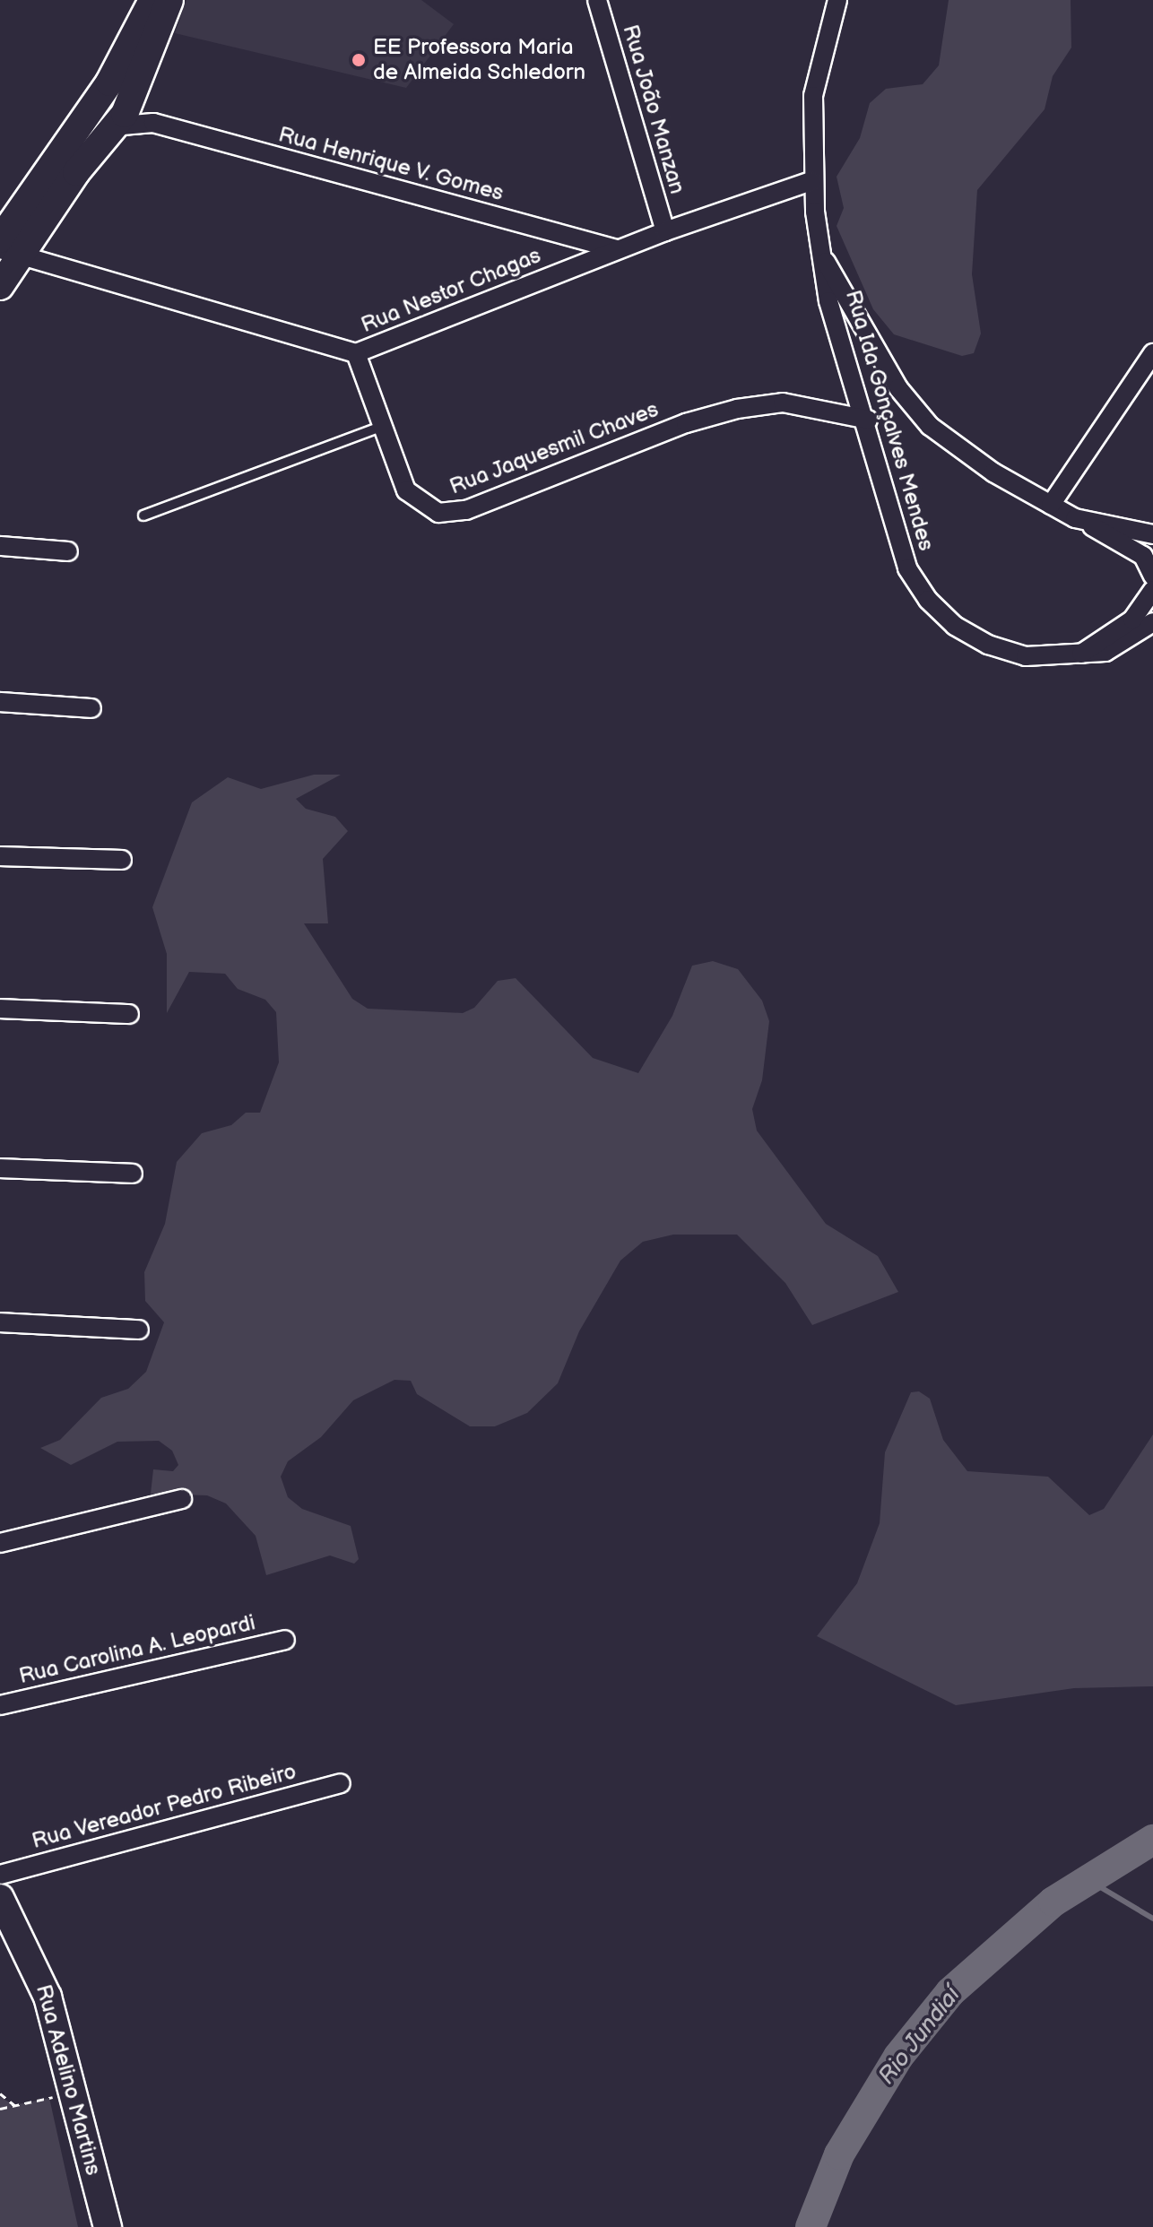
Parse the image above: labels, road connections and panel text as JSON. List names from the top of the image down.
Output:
{
  "streets": {
    "street": [
      "Rua João Manzan",
      "Rua Henrique V. Gomes",
      "Rua Nestor Chagas",
      "Rua Ida Gonçalves Mendes",
      "Rua Jaquesmil Chaves",
      "Rua Carolina A. Leopardi",
      "Rua Vereador Pedro Ribeiro",
      "Rua Adelino Martins"
    ]
  },
  "crossings": [
    ["Rua João Manzan", "Rua Nestor Chagas"],
    ["Rua Henrique V. Gomes", "Rua Nestor Chagas"],
    ["Rua Nestor Chagas", "Rua Ida Gonçalves Mendes"],
    ["Rua Nestor Chagas", "Rua Jaquesmil Chaves"],
    ["Rua Ida Gonçalves Mendes", "Rua Jaquesmil Chaves"]
  ],
  "water": ["Rio Jundiaí"],
  "places": ["EE Professora Maria de Almeida Schledorn"]
}
